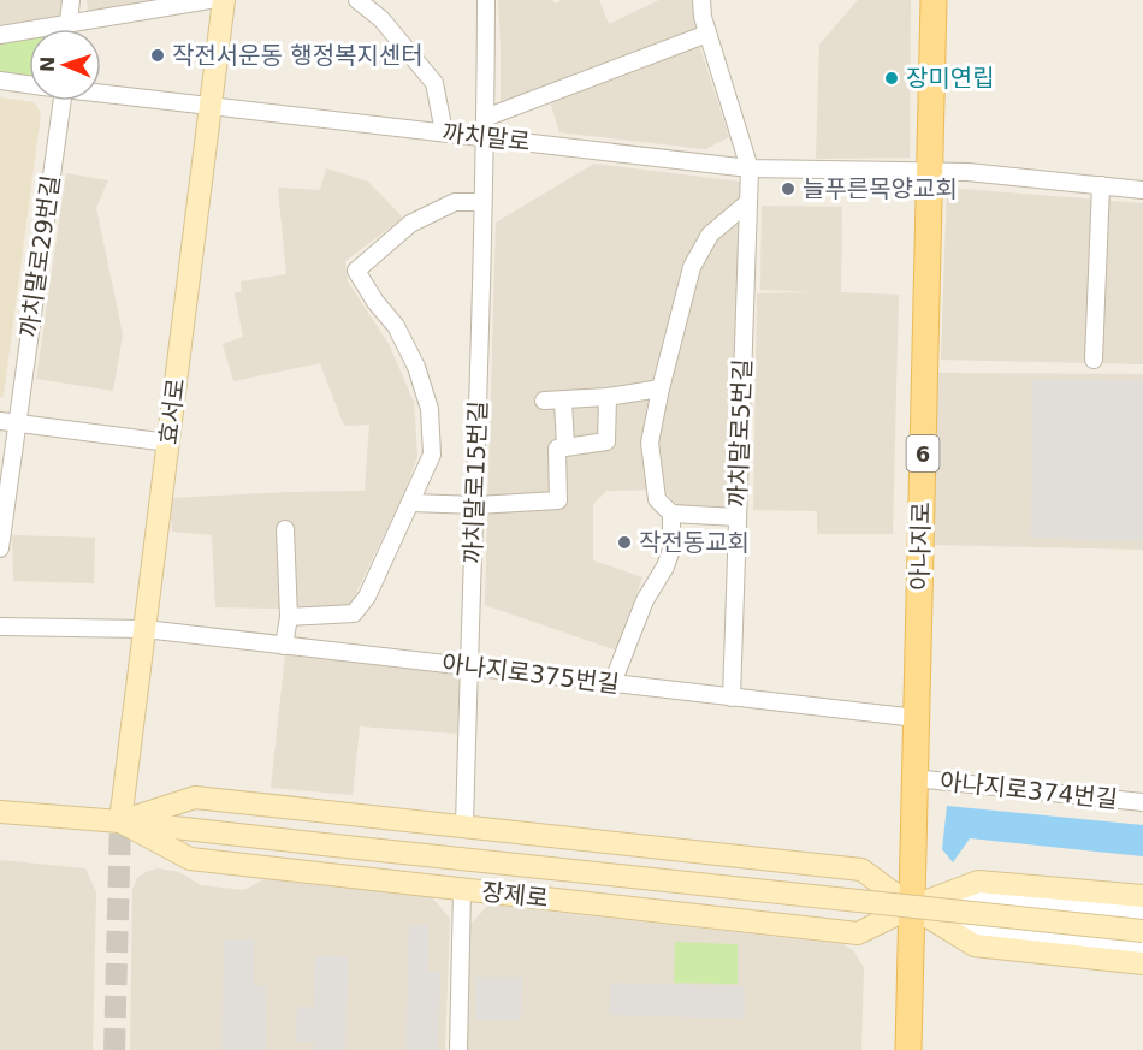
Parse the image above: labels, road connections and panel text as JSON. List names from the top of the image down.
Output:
{
  "streets": {
    "main road": [
      "효서로",
      "6",
      "아나지로",
      "장제로"
    ],
    "street": [
      "까치말로",
      "까치말로29번길",
      "까치말로5번길",
      "까치말로15번길",
      "아나지로375번길",
      "아나지로374번길"
    ]
  },
  "crossings": [
    ["까치말로", "효서로"],
    ["까치말로", "까치말로5번길"],
    ["까치말로", "까치말로15번길"],
    ["까치말로", "아나지로"],
    ["효서로", "아나지로375번길"],
    ["효서로", "장제로"],
    ["까치말로5번길", "아나지로375번길"],
    ["까치말로15번길", "아나지로375번길"],
    ["까치말로15번길", "장제로"],
    ["아나지로", "아나지로375번길"],
    ["아나지로", "아나지로374번길"],
    ["아나지로", "장제로"]
  ],
  "places": [
    "작전서운동 행정복지센터",
    "장미연립",
    "늘푸른목양교회",
    "작전동교회"
  ],
  "north": "left"
}
